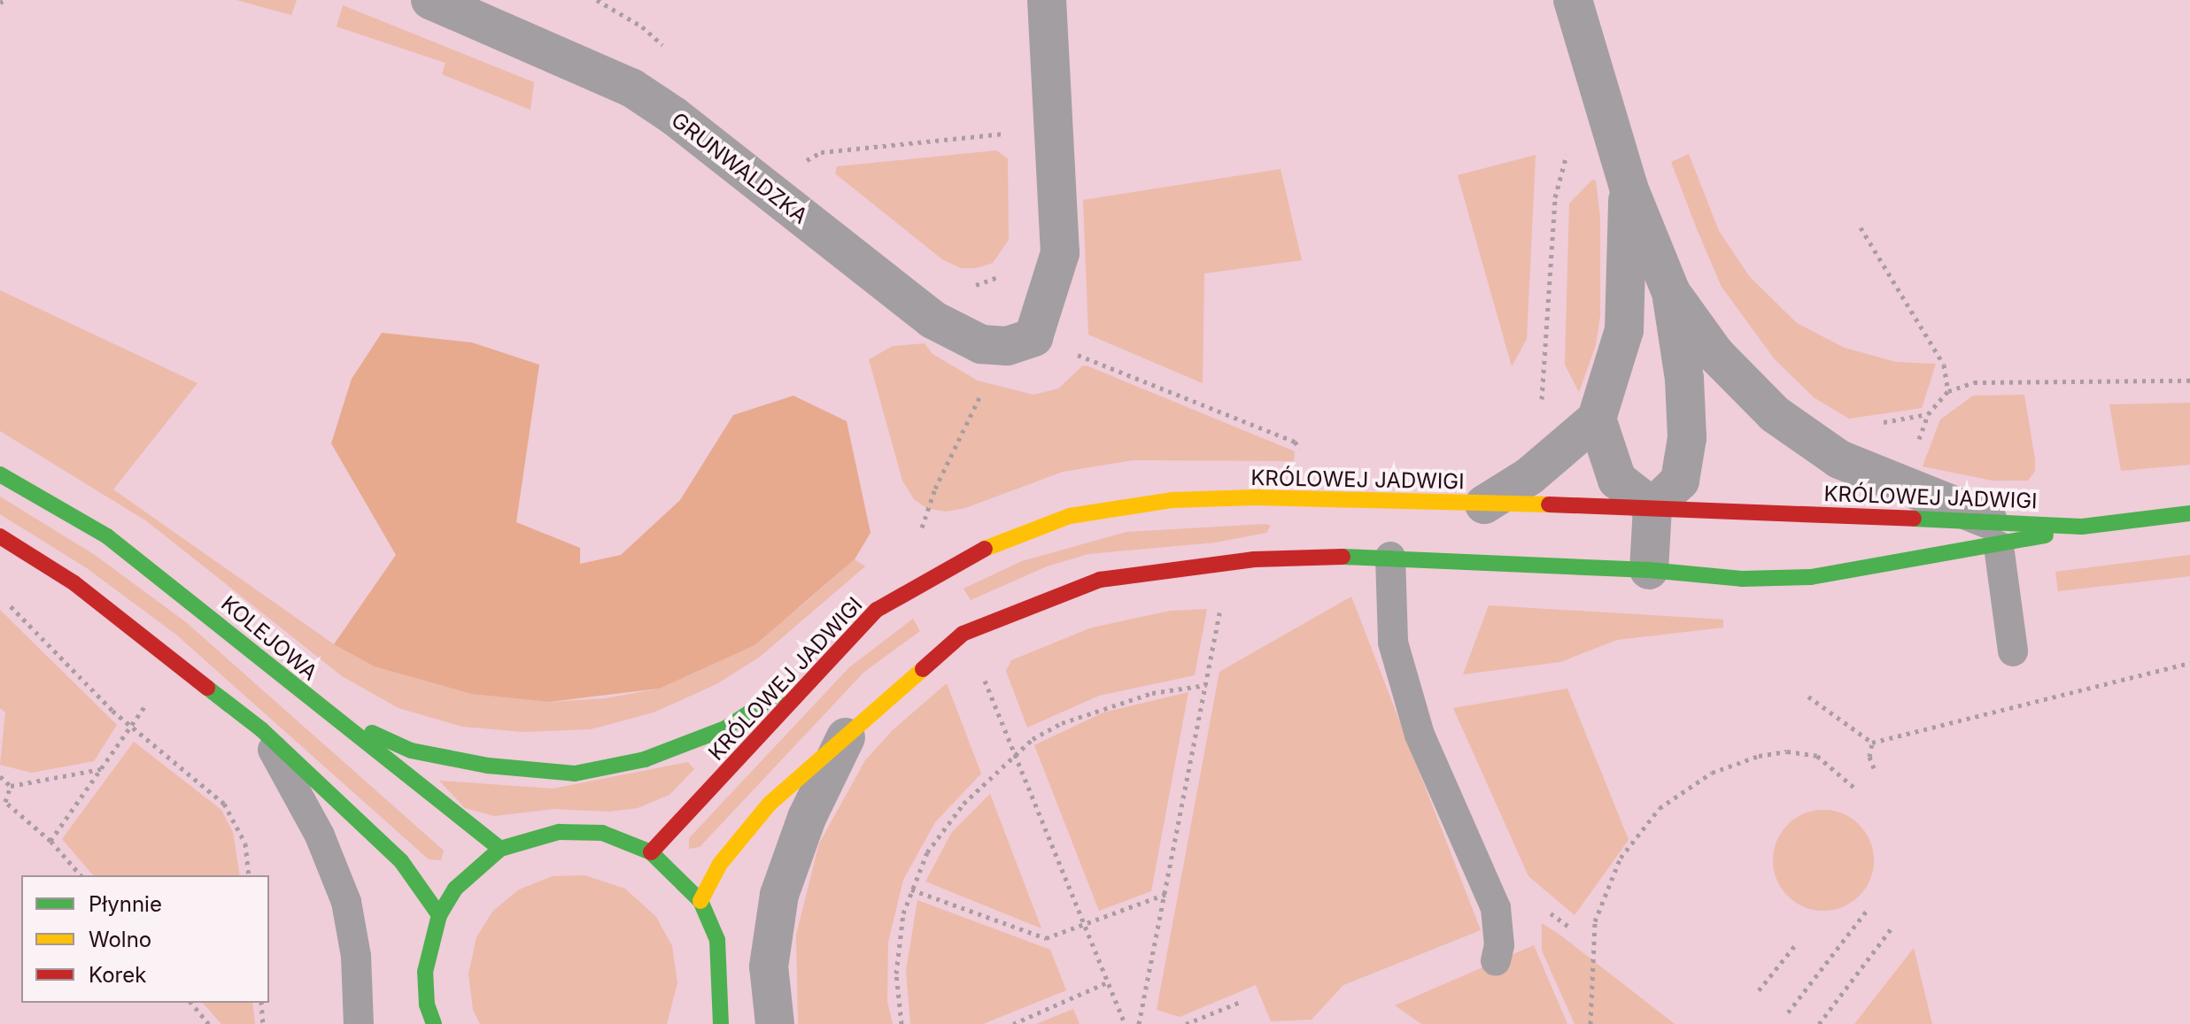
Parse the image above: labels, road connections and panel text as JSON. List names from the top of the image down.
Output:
{
  "streets": {
    "street": ["GRUNWALDZKA", "KRÓLOWEJ JADWIGI", "KOLEJOWA"]
  },
  "legend": ["Płynnie", "Wolno", "Korek"]
}
